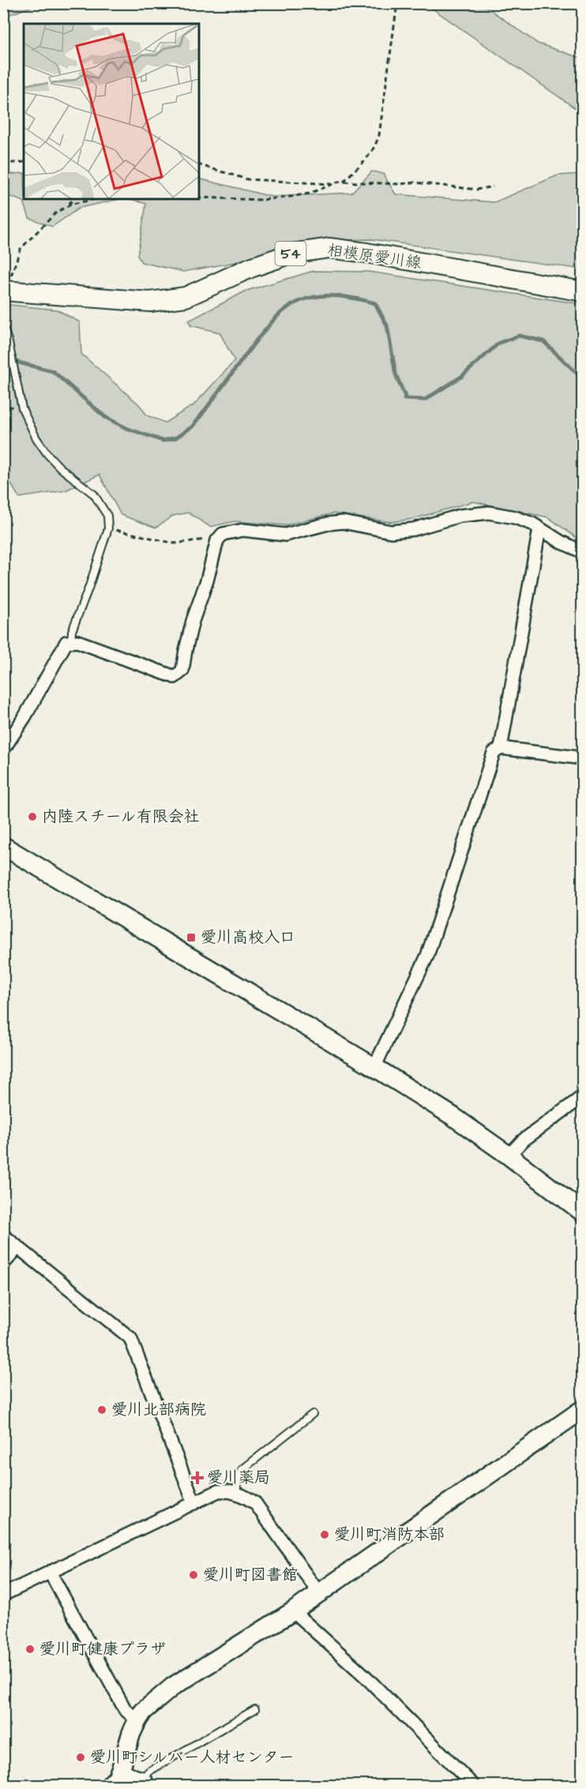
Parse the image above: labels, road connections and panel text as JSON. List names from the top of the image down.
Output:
{
  "streets": {
    "main road": ["54", "相模原愛川線"]
  },
  "places": {
    "other": [
      "内陸スチール有限会社",
      "愛川北部病院",
      "愛川町消防本部",
      "愛川町図書館",
      "愛川町健康プラザ",
      "愛川町シルバー人材センター"
    ],
    "transit": ["愛川高校入口"],
    "health": ["愛川薬局"]
  }
}
